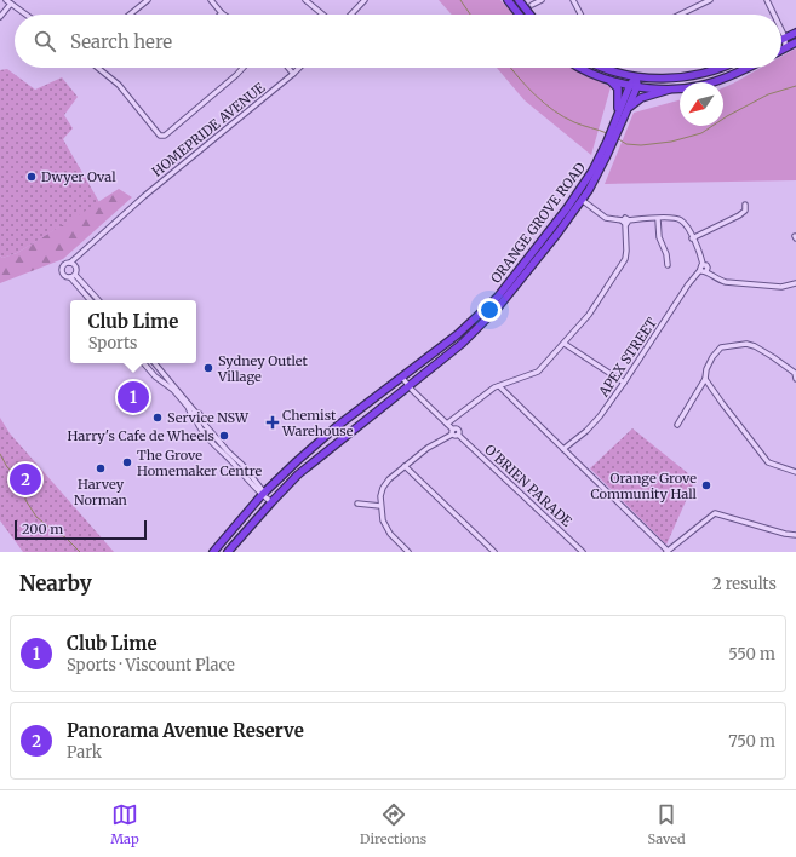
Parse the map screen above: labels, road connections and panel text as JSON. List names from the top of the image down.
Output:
{
  "streets": {
    "highway": ["ORANGE GROVE ROAD"],
    "street": ["HOMEPRIDE AVENUE", "APEX STREET", "O'BRIEN PARADE"]
  },
  "places": {
    "other": [
      "Dwyer Oval",
      "Sydney Outlet Village",
      "Service NSW",
      "Harry's Cafe de Wheels",
      "The Grove Homemaker Centre",
      "Harvey Norman",
      "Orange Grove Community Hall"
    ],
    "health": ["Chemist Warehouse"]
  },
  "scale_bar": "200 m",
  "north": "bottom left",
  "page": {
    "search": "Search here",
    "popup": ["Club Lime", "Sports"],
    "pins": ["1", "2"],
    "scale": "200 m",
    "heading": ["Nearby", "2 results"],
    "list": [
      {
        "mark": "1",
        "name": "Club Lime",
        "note": "Sports · Viscount Place",
        "value": "550 m"
      },
      {
        "mark": "2",
        "name": "Panorama Avenue Reserve",
        "note": "Park",
        "value": "750 m"
      }
    ],
    "nav": ["Map", "Directions", "Saved"]
  }
}
